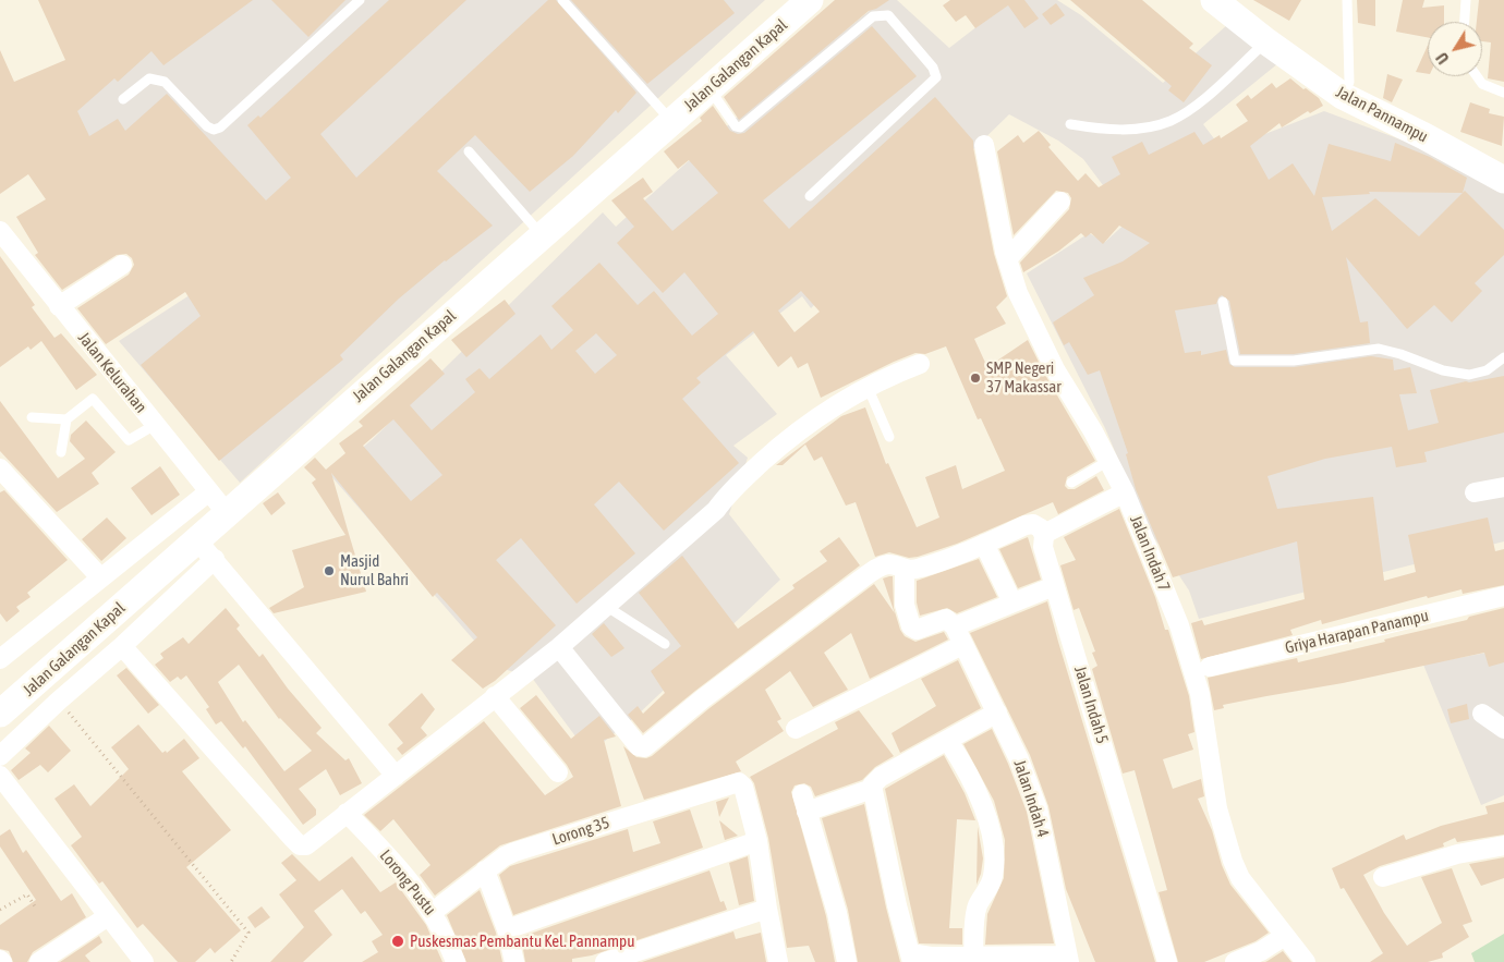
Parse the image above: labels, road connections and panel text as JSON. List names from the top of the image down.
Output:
{
  "streets": {
    "main road": ["Jalan Galangan Kapal", "Jalan Pannampu"],
    "street": [
      "Jalan Kelurahan",
      "Jalan Indah 7",
      "Griya Harapan Panampu",
      "Jalan Indah 5",
      "Jalan Indah 4",
      "Lorong 35",
      "Lorong Pustu"
    ]
  },
  "crossings": [
    ["Jalan Galangan Kapal", "Jalan Kelurahan"],
    ["Lorong 35", "Lorong Pustu"]
  ],
  "places": ["SMP Negeri 37 Makassar", "Masjid Nurul Bahri", "Puskesmas Pembantu Kel. Pannampu"],
  "north": "bottom left"
}
